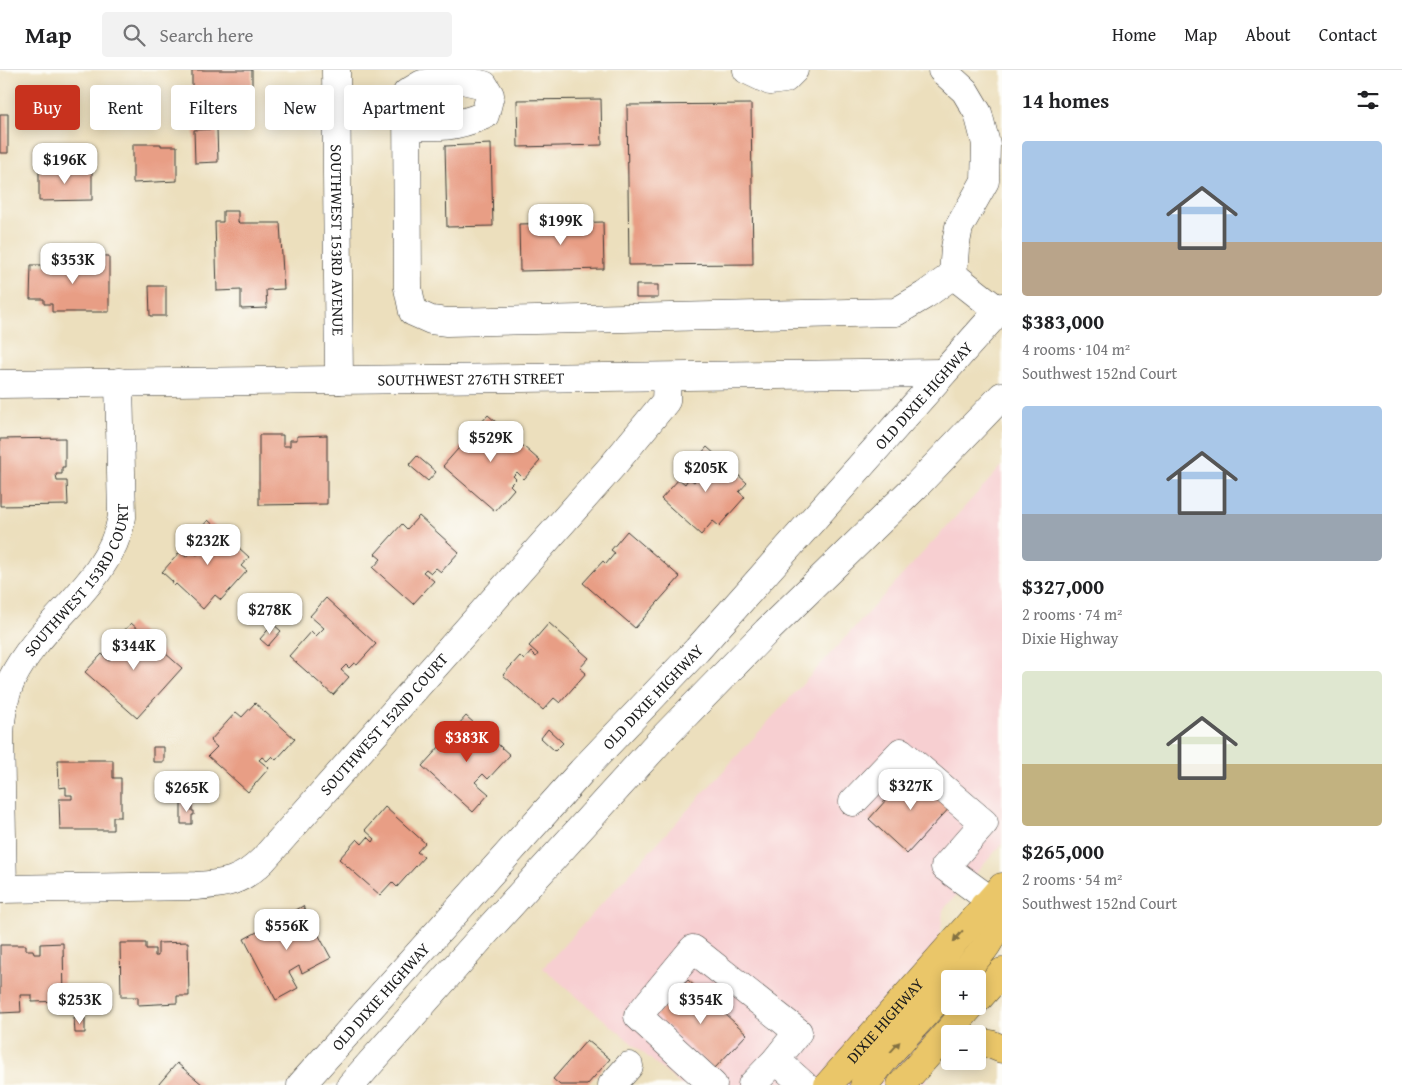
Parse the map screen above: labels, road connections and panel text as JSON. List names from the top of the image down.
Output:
{
  "streets": {
    "highway": ["DIXIE HIGHWAY"],
    "street": [
      "SOUTHWEST 153RD AVENUE",
      "SOUTHWEST 276TH STREET",
      "OLD DIXIE HIGHWAY",
      "SOUTHWEST 153RD COURT",
      "SOUTHWEST 152ND COURT"
    ]
  },
  "crossings": [
    ["SOUTHWEST 153RD AVENUE", "SOUTHWEST 276TH STREET"],
    ["SOUTHWEST 276TH STREET", "OLD DIXIE HIGHWAY"],
    ["SOUTHWEST 276TH STREET", "SOUTHWEST 153RD COURT"],
    ["SOUTHWEST 276TH STREET", "SOUTHWEST 152ND COURT"],
    ["SOUTHWEST 153RD COURT", "SOUTHWEST 152ND COURT"]
  ],
  "page": {
    "header": "Map",
    "search": "Search here",
    "nav": [
      "Home",
      "Map",
      "About",
      "Contact"
    ],
    "heading": "14 homes",
    "chip": [
      "Buy",
      "Rent",
      "Filters",
      "New",
      "Apartment"
    ],
    "list": [
      {
        "name": "$383,000",
        "note": "4 rooms · 104 m² · Southwest 152nd Court"
      },
      {
        "name": "$327,000",
        "note": "2 rooms · 74 m² · Dixie Highway"
      },
      {
        "name": "$265,000",
        "note": "2 rooms · 54 m² · Southwest 152nd Court"
      }
    ],
    "price": [
      "$196K",
      "$199K",
      "$353K",
      "$529K",
      "$205K",
      "$232K",
      "$278K",
      "$344K",
      "$383K",
      "$327K",
      "$265K",
      "$556K",
      "$253K",
      "$354K"
    ],
    "map_buttons": ["+", "−"]
  }
}
